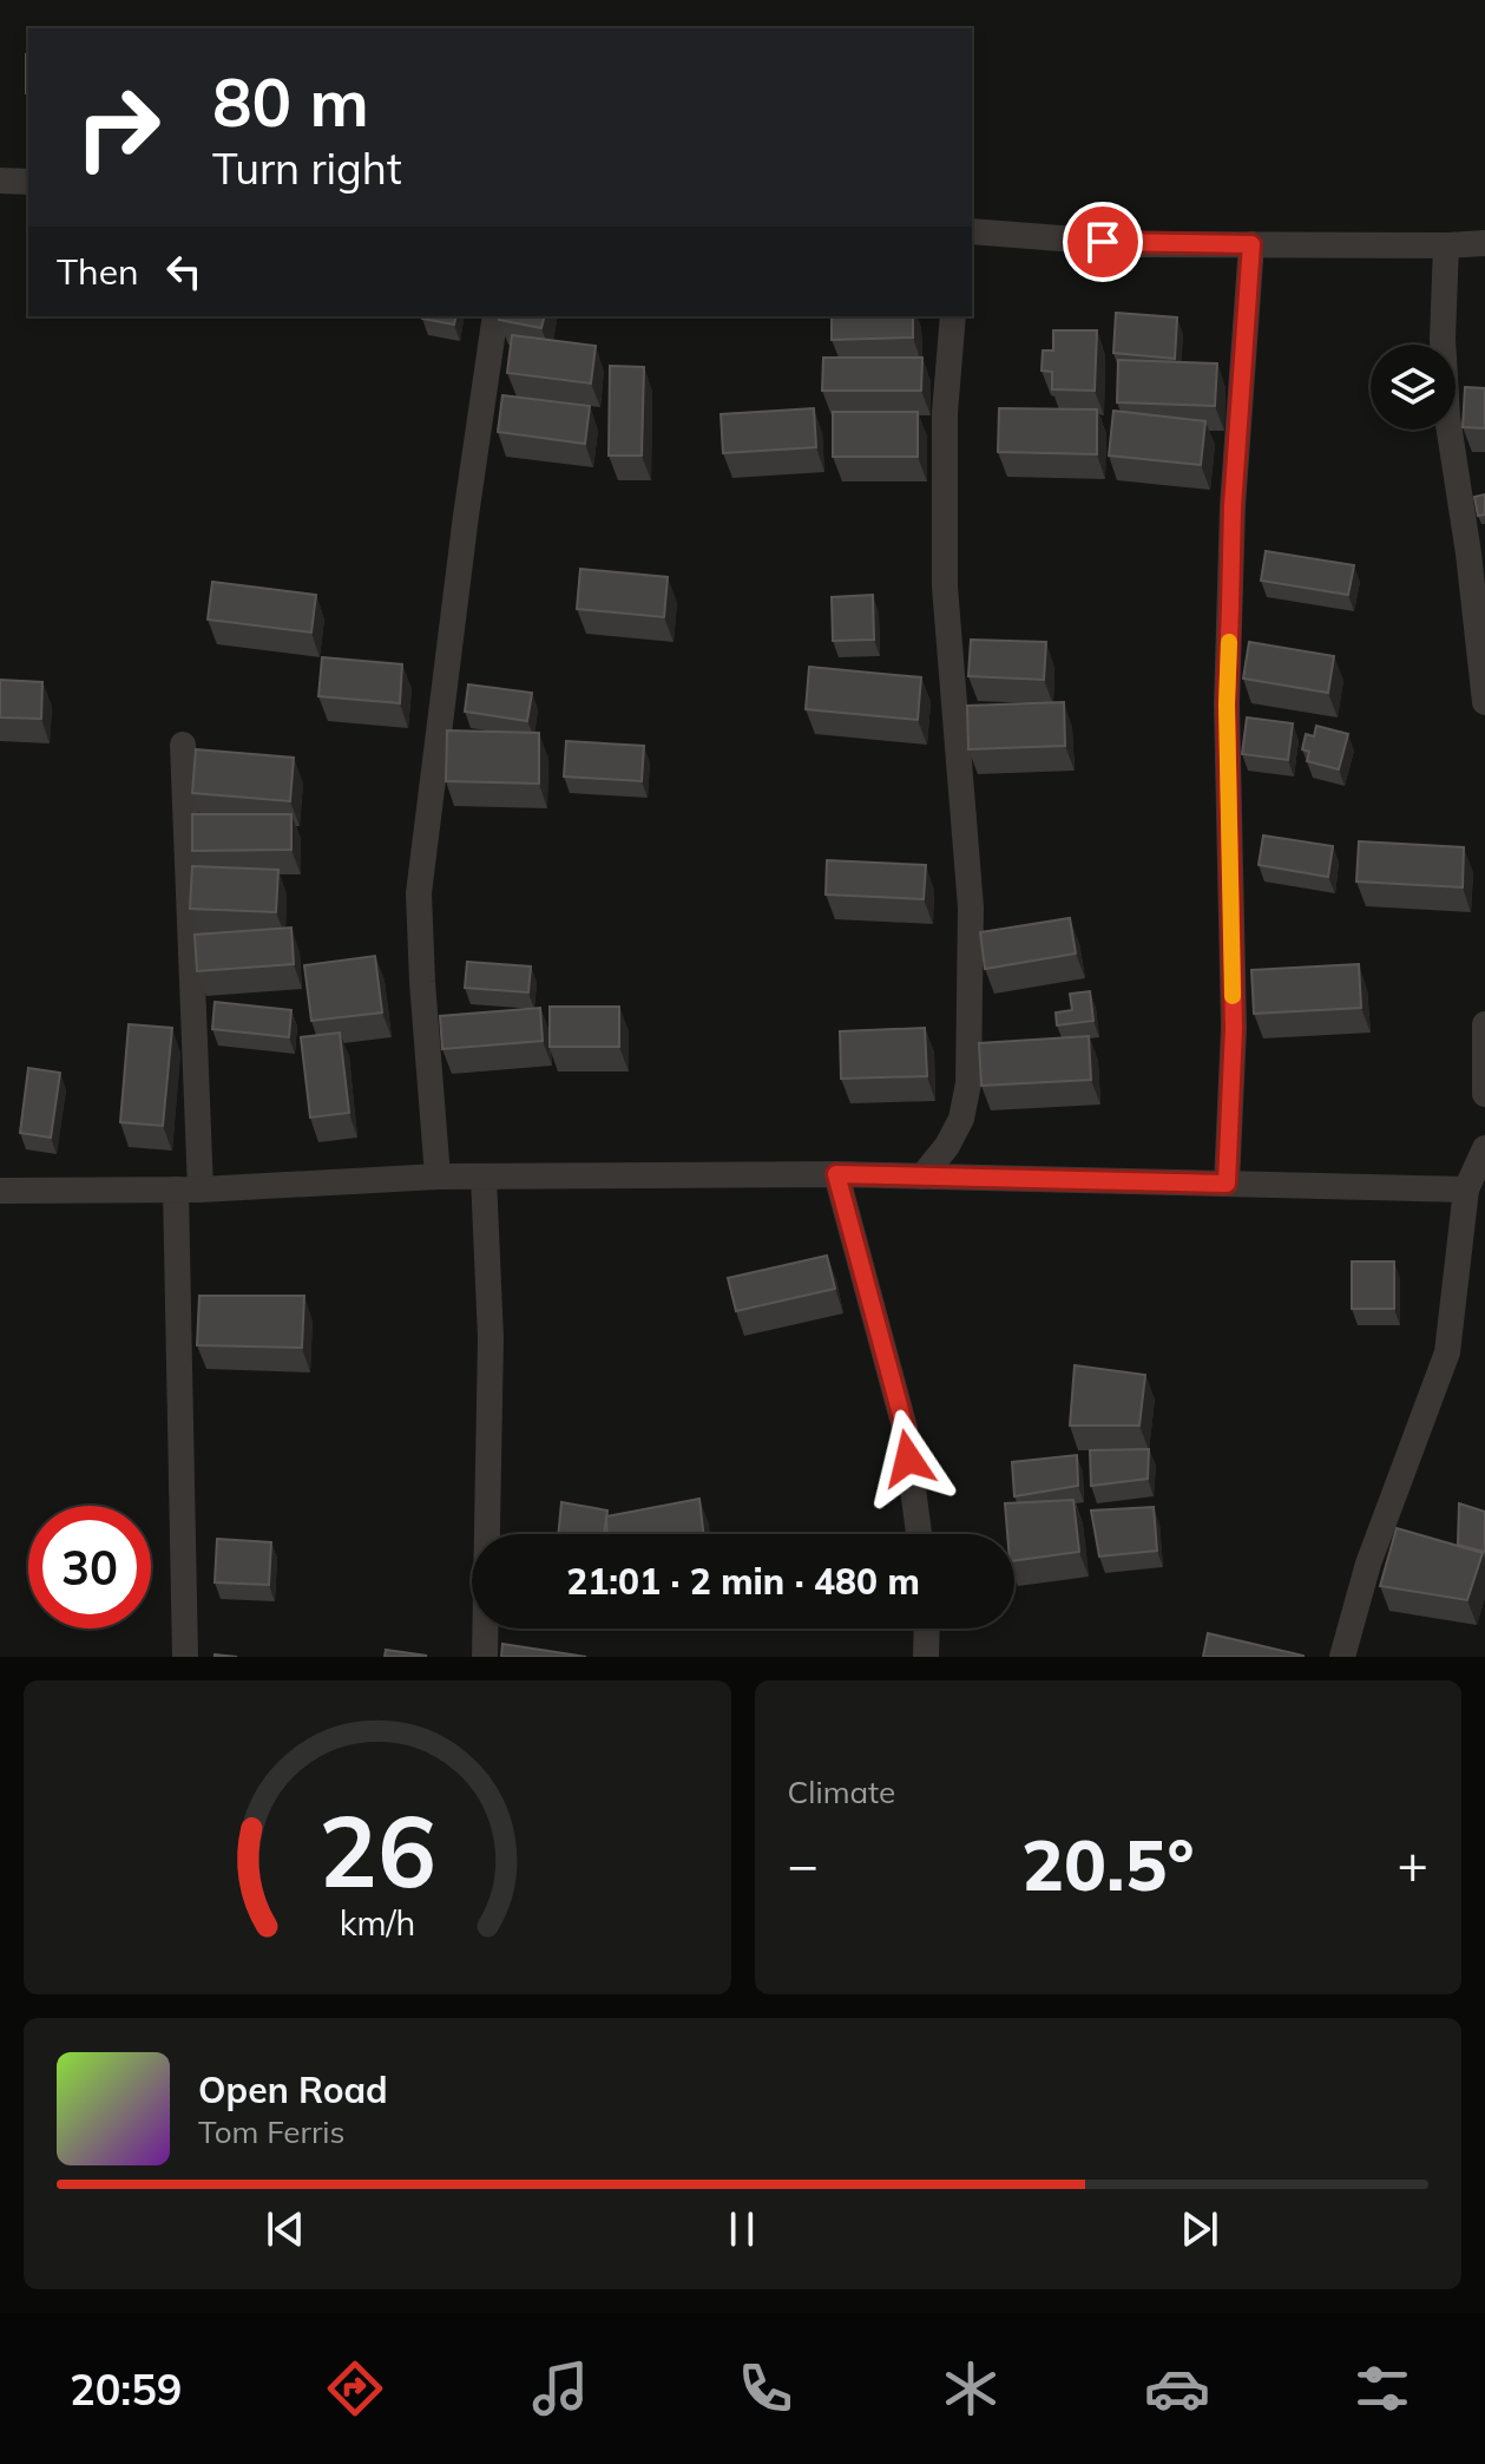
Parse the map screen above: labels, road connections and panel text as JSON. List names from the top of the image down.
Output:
{
  "page": {
    "turn": ["80 m", "Turn right"],
    "then": "Then",
    "limit": "30",
    "trip": "21:01 · 2 min · 480 m",
    "tile": "Climate",
    "heat": ["−", "20.5°", "+"],
    "song": ["Open Road", "Tom Ferris"],
    "tabs": "20:59",
    "gauge": ["26", "km/h"]
  }
}
